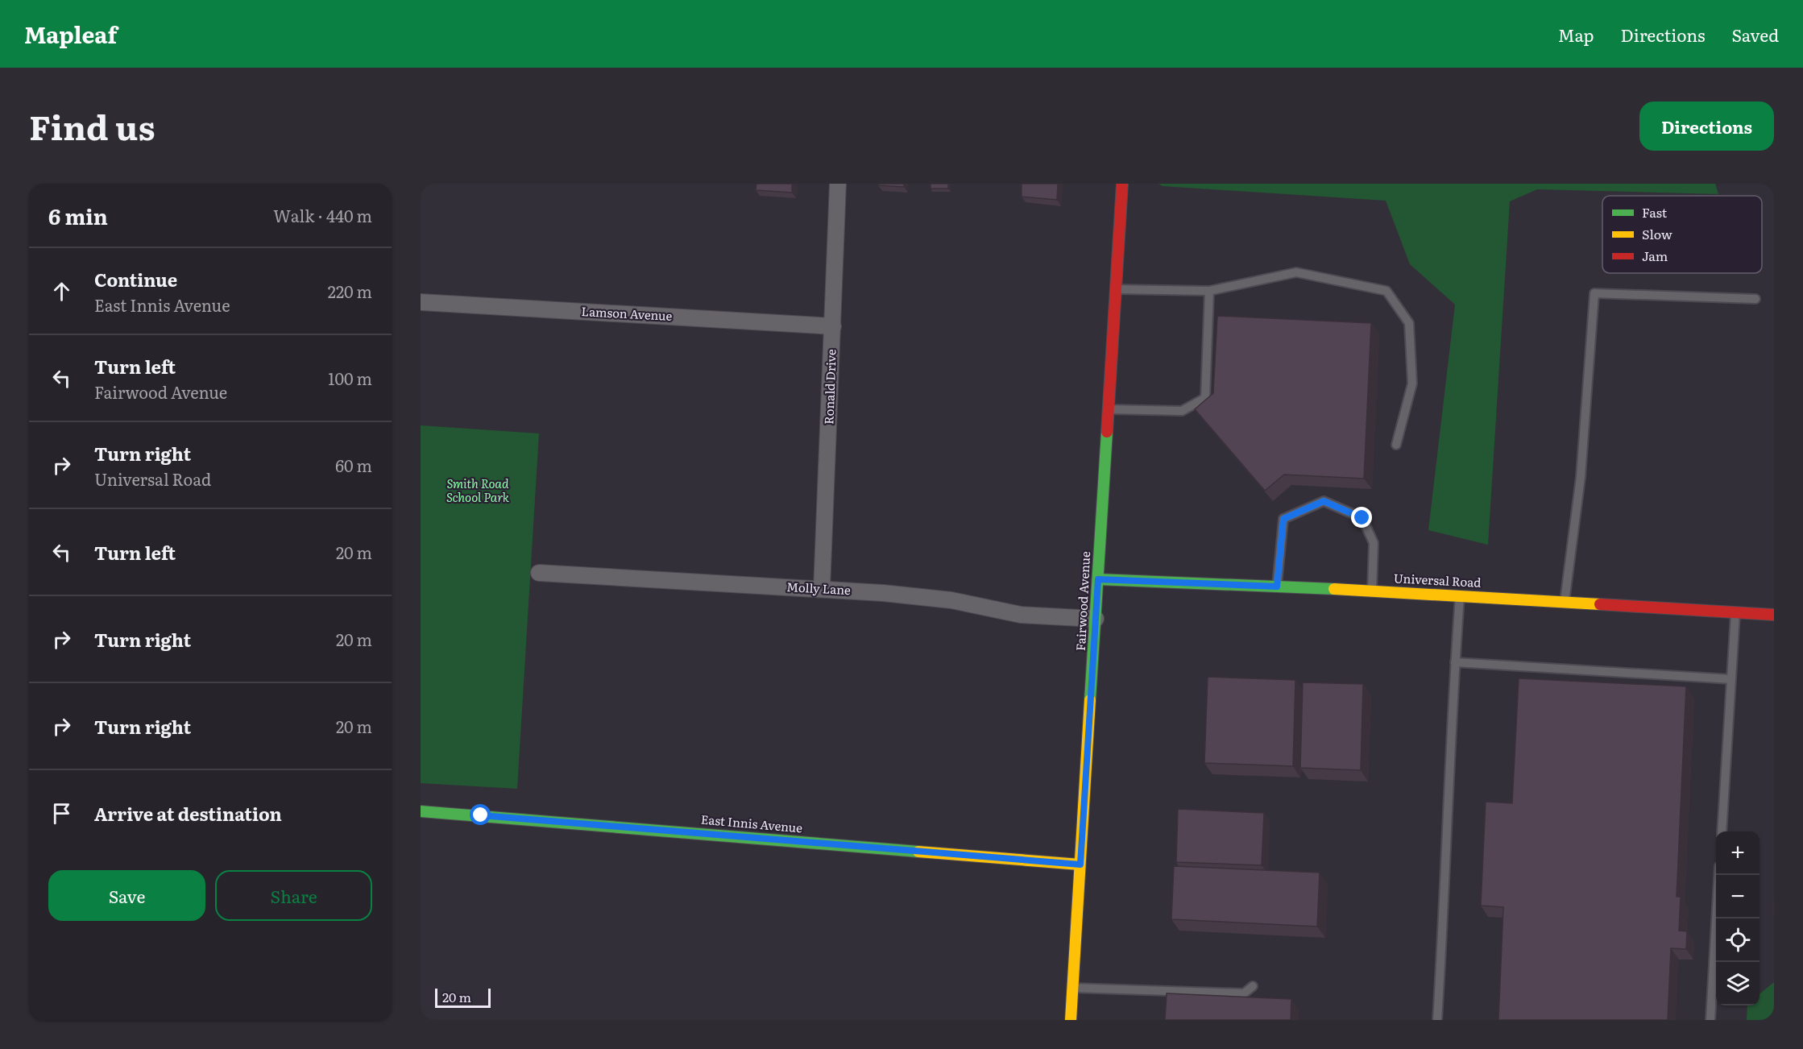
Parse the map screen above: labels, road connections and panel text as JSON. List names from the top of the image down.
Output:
{
  "streets": {
    "street": [
      "Lamson Avenue",
      "Ronald Drive",
      "Universal Road",
      "Molly Lane",
      "Fairwood Avenue",
      "East Innis Avenue"
    ]
  },
  "crossings": [
    ["Lamson Avenue", "Ronald Drive"],
    ["Ronald Drive", "Molly Lane"],
    ["Universal Road", "Fairwood Avenue"],
    ["Molly Lane", "Fairwood Avenue"],
    ["Fairwood Avenue", "East Innis Avenue"]
  ],
  "parks": ["Smith Road School Park"],
  "legend": ["Fast", "Slow", "Jam"],
  "scale_bar": "20 m",
  "page": {
    "header": "Mapleaf",
    "nav": ["Map", "Directions", "Saved"],
    "title": "Find us",
    "buttons": [
      "Directions",
      ["Save", "Share"]
    ],
    "heading": ["6 min", "Walk · 440 m"],
    "list": [
      ["Continue", "East Innis Avenue", "220 m"],
      ["Turn left", "Fairwood Avenue", "100 m"],
      ["Turn right", "Universal Road", "60 m"],
      ["Turn left", "20 m"],
      ["Turn right", "20 m"],
      ["Turn right", "20 m"],
      "Arrive at destination"
    ],
    "map_buttons": ["+", "−"],
    "scale": "20 m"
  }
}
